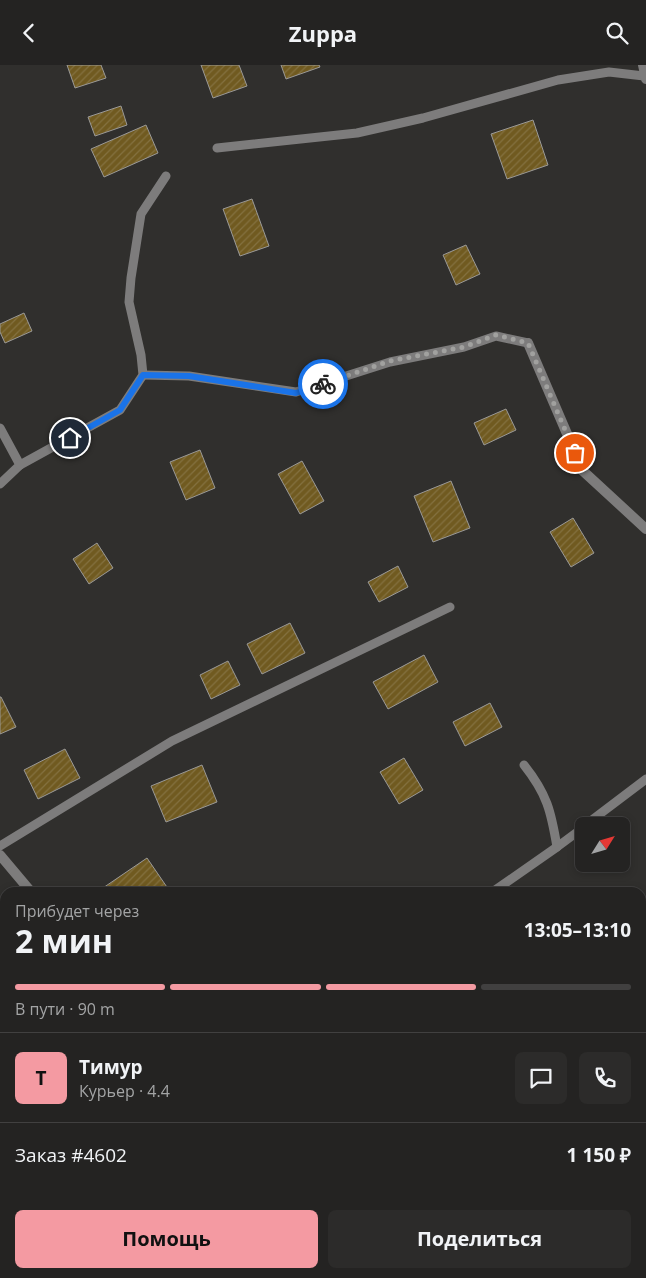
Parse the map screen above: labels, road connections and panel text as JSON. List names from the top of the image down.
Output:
{
  "north": "top right",
  "page": {
    "header": "Zuppa",
    "heading": ["2 мин", "Прибудет через", "13:05–13:10"],
    "panel": [
      "Тимур",
      "Курьер · 4.4",
      "Заказ #4602",
      "1 150 ₽"
    ],
    "bar": "В пути · 90 m",
    "round": "Т",
    "buttons": ["Помощь", "Поделиться"]
  }
}
